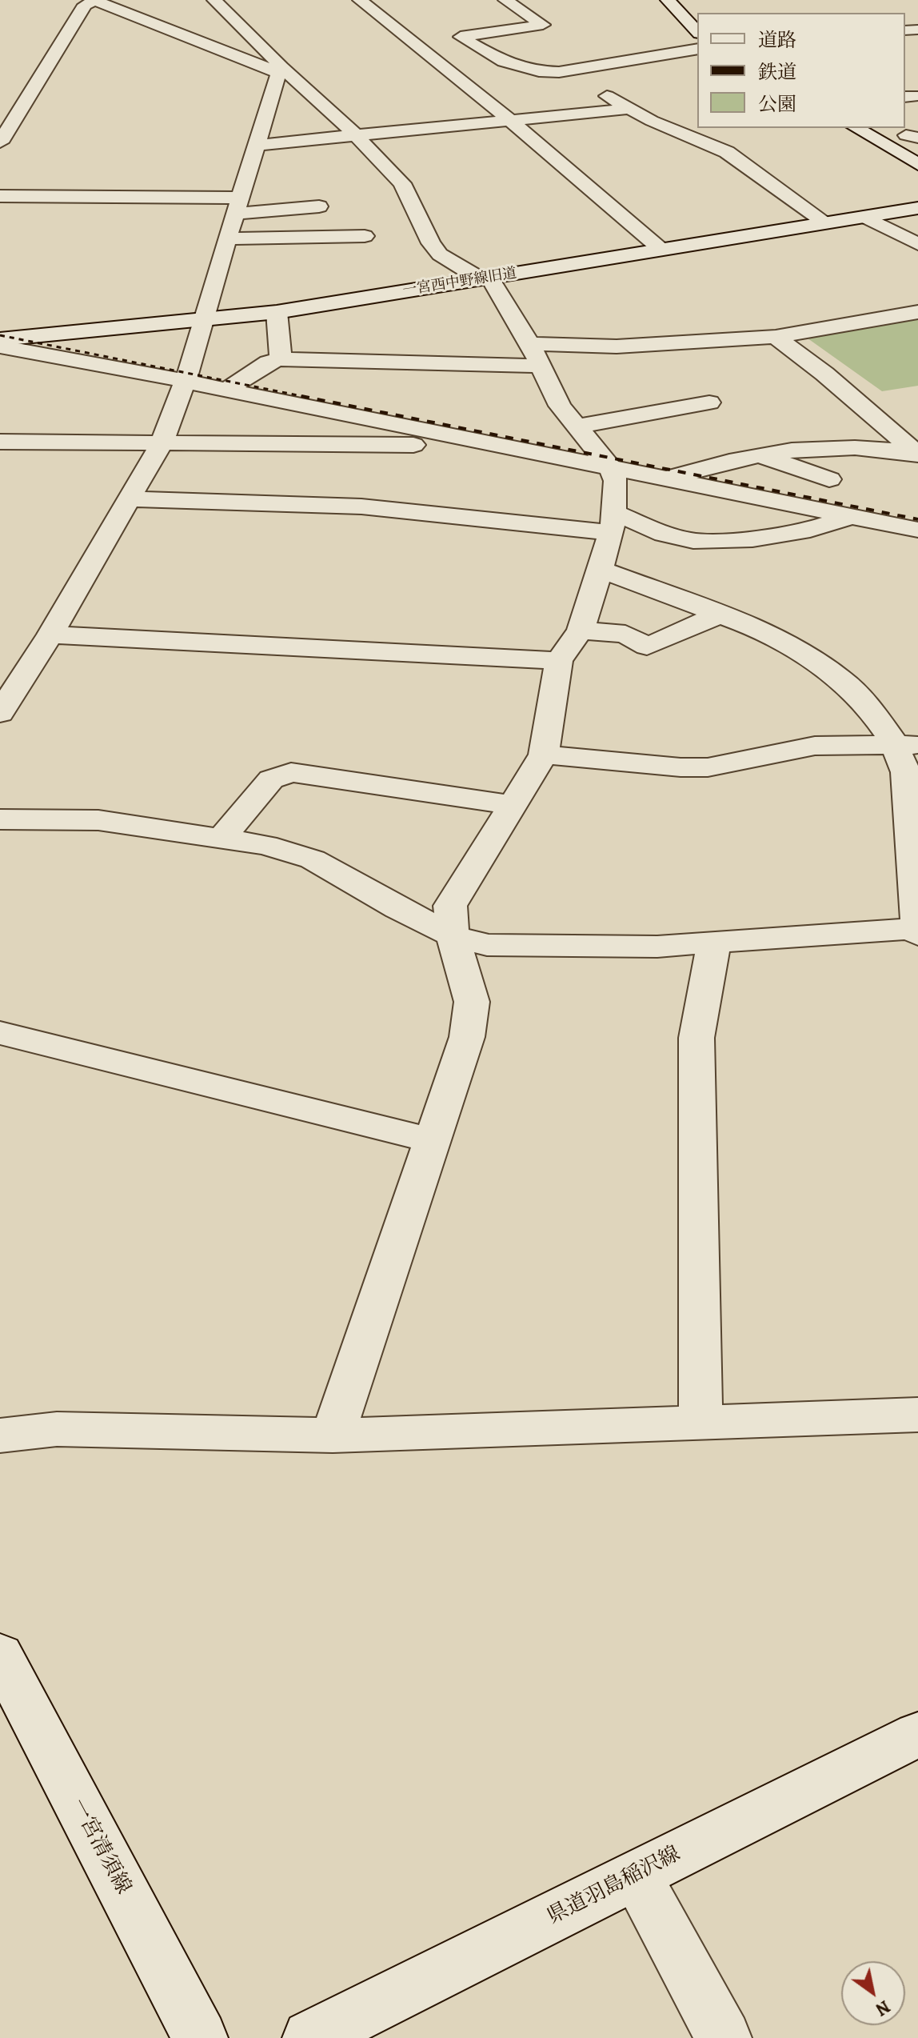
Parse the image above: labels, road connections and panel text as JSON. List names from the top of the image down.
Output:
{
  "streets": {
    "street": ["一宮西中野線旧道", "一宮清須線", "県道羽島稲沢線"]
  },
  "legend": ["道路", "鉄道", "公園"],
  "north": "bottom right"
}
